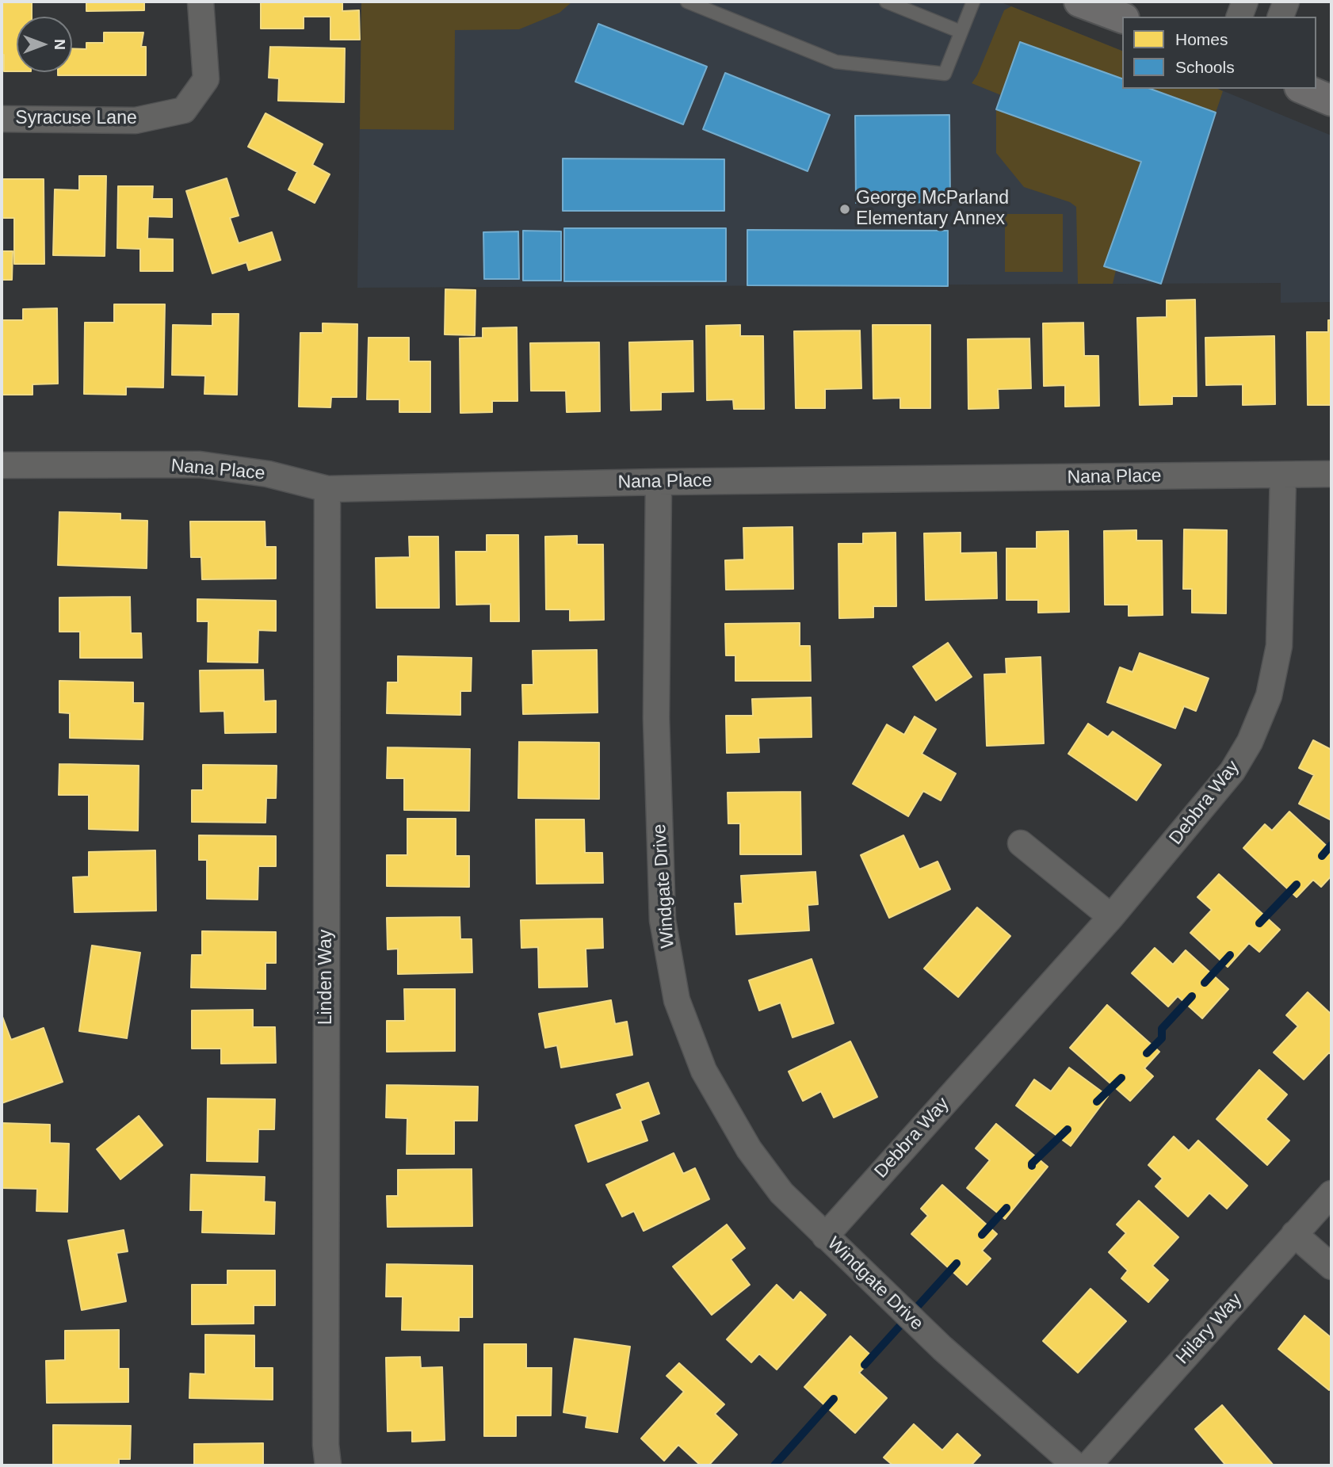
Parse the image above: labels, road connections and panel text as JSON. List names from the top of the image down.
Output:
{
  "streets": {
    "street": [
      "Syracuse Lane",
      "Nana Place",
      "Debbra Way",
      "Windgate Drive",
      "Linden Way",
      "Hilary Way"
    ]
  },
  "crossings": [
    ["Nana Place", "Debbra Way"],
    ["Nana Place", "Windgate Drive"],
    ["Nana Place", "Linden Way"],
    ["Debbra Way", "Windgate Drive"]
  ],
  "places": ["George McParland Elementary Annex"],
  "legend": ["Homes", "Schools"],
  "north": "right"
}
